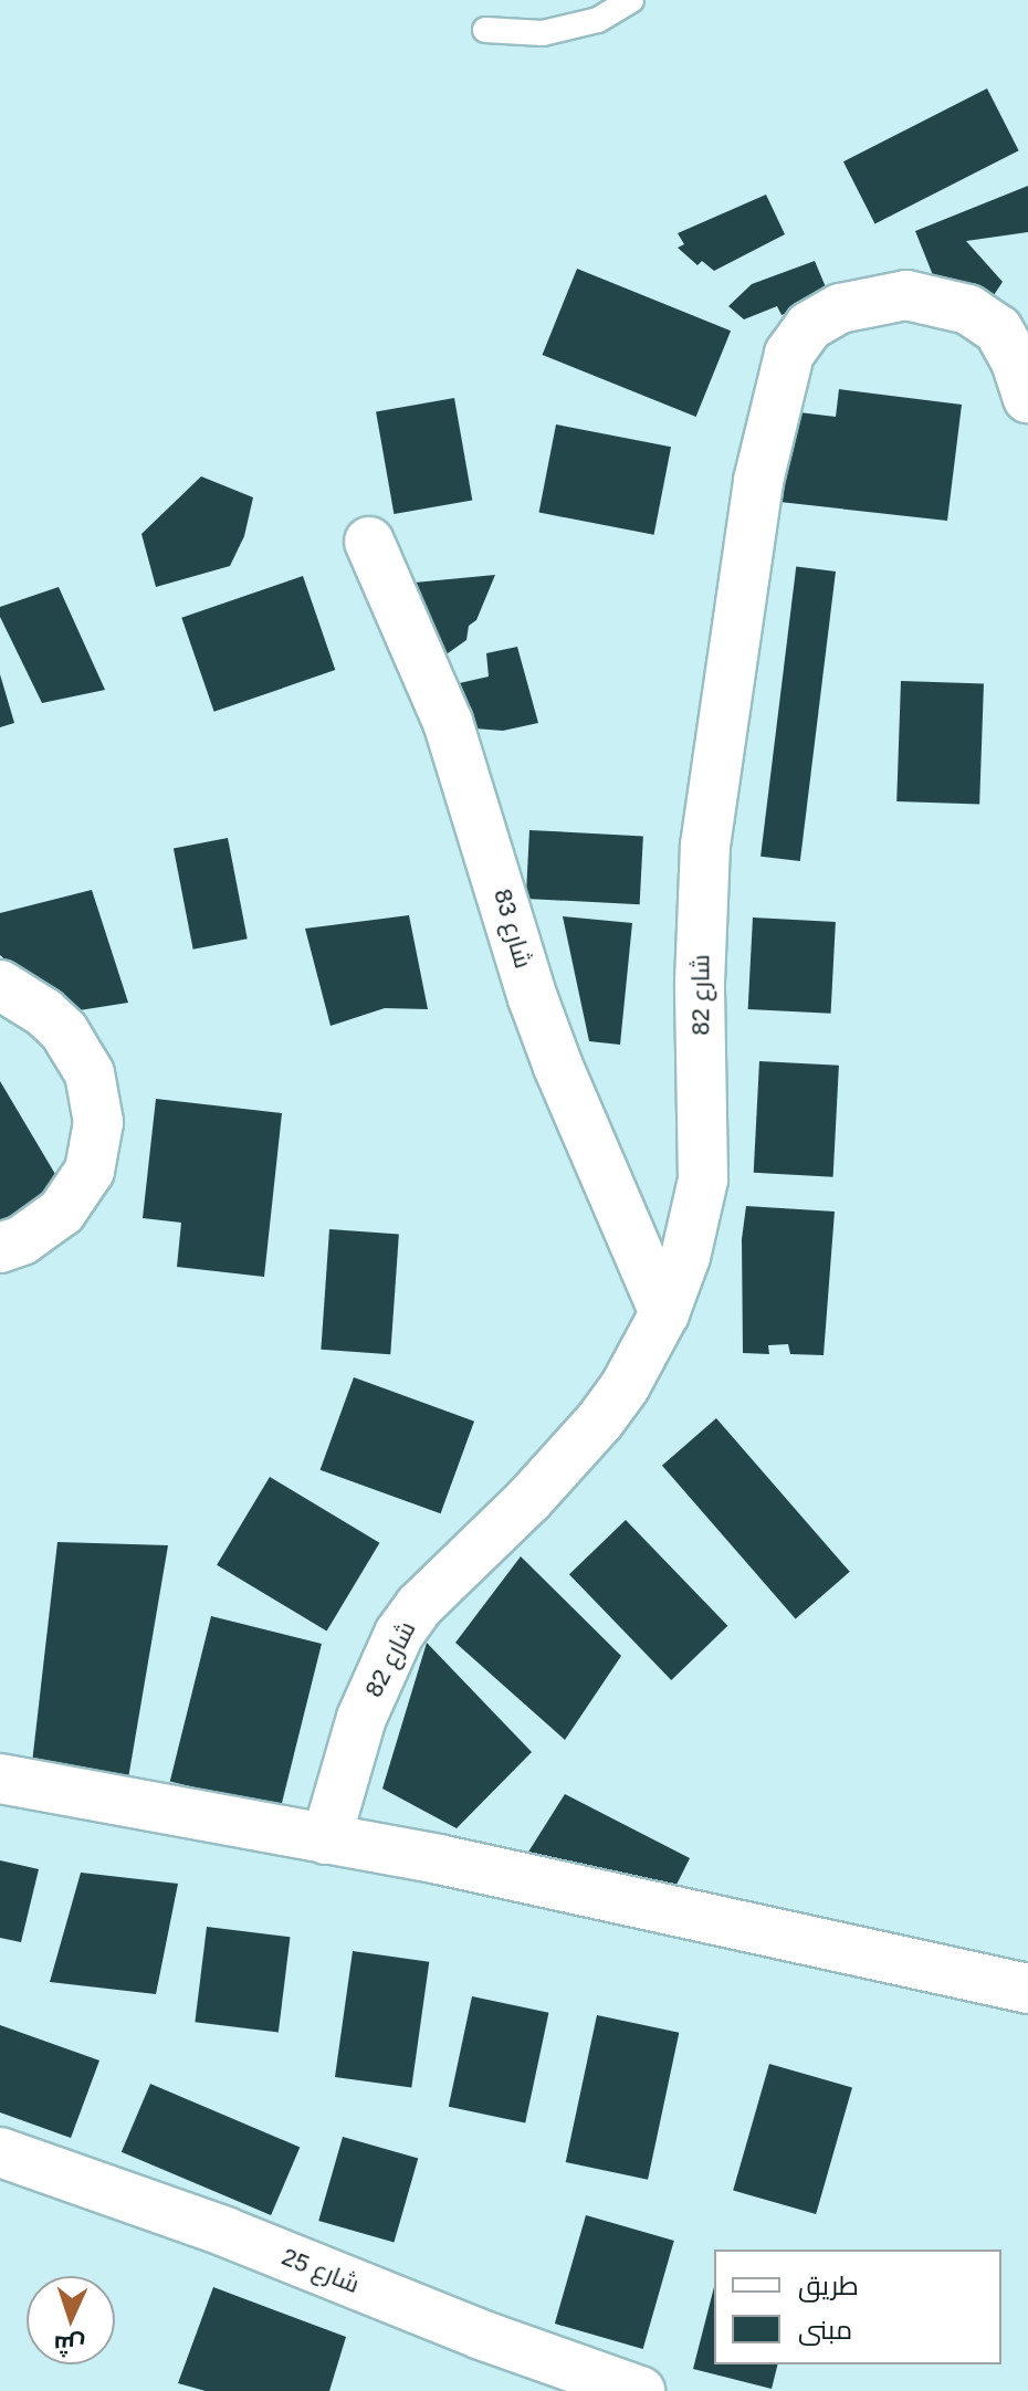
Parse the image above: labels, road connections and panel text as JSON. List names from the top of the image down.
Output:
{
  "streets": {
    "street": ["شارع 83", "شارع 82", "شارع 25"]
  },
  "crossings": [
    ["شارع 83", "شارع 82"]
  ],
  "legend": ["طريق", "مبنى"],
  "north": "bottom"
}
